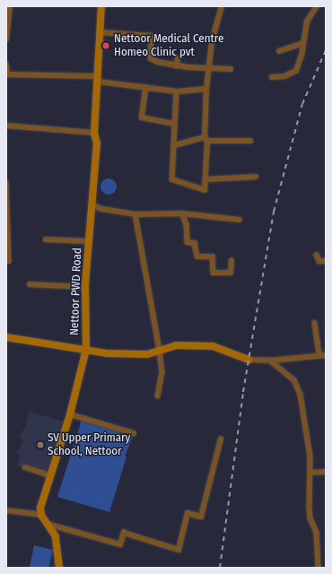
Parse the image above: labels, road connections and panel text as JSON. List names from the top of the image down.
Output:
{
  "streets": {
    "street": ["Nettoor PWD Road"]
  },
  "places": ["Nettoor Medical Centre Homeo Clinic pvt", "SV Upper Primary School, Nettoor"]
}
